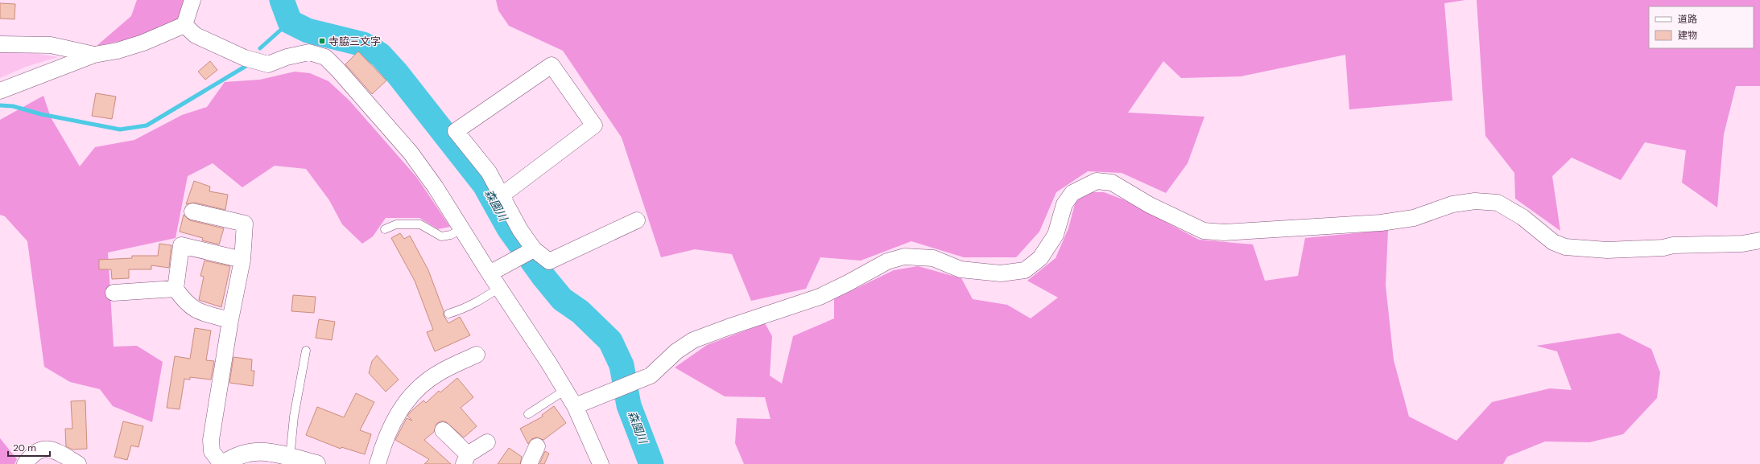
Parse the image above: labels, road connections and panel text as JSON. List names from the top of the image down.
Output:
{
  "water": ["森園川"],
  "places": {
    "transit": ["寺脇三文字"]
  },
  "legend": ["道路", "建物"],
  "scale_bar": "20 m"
}
